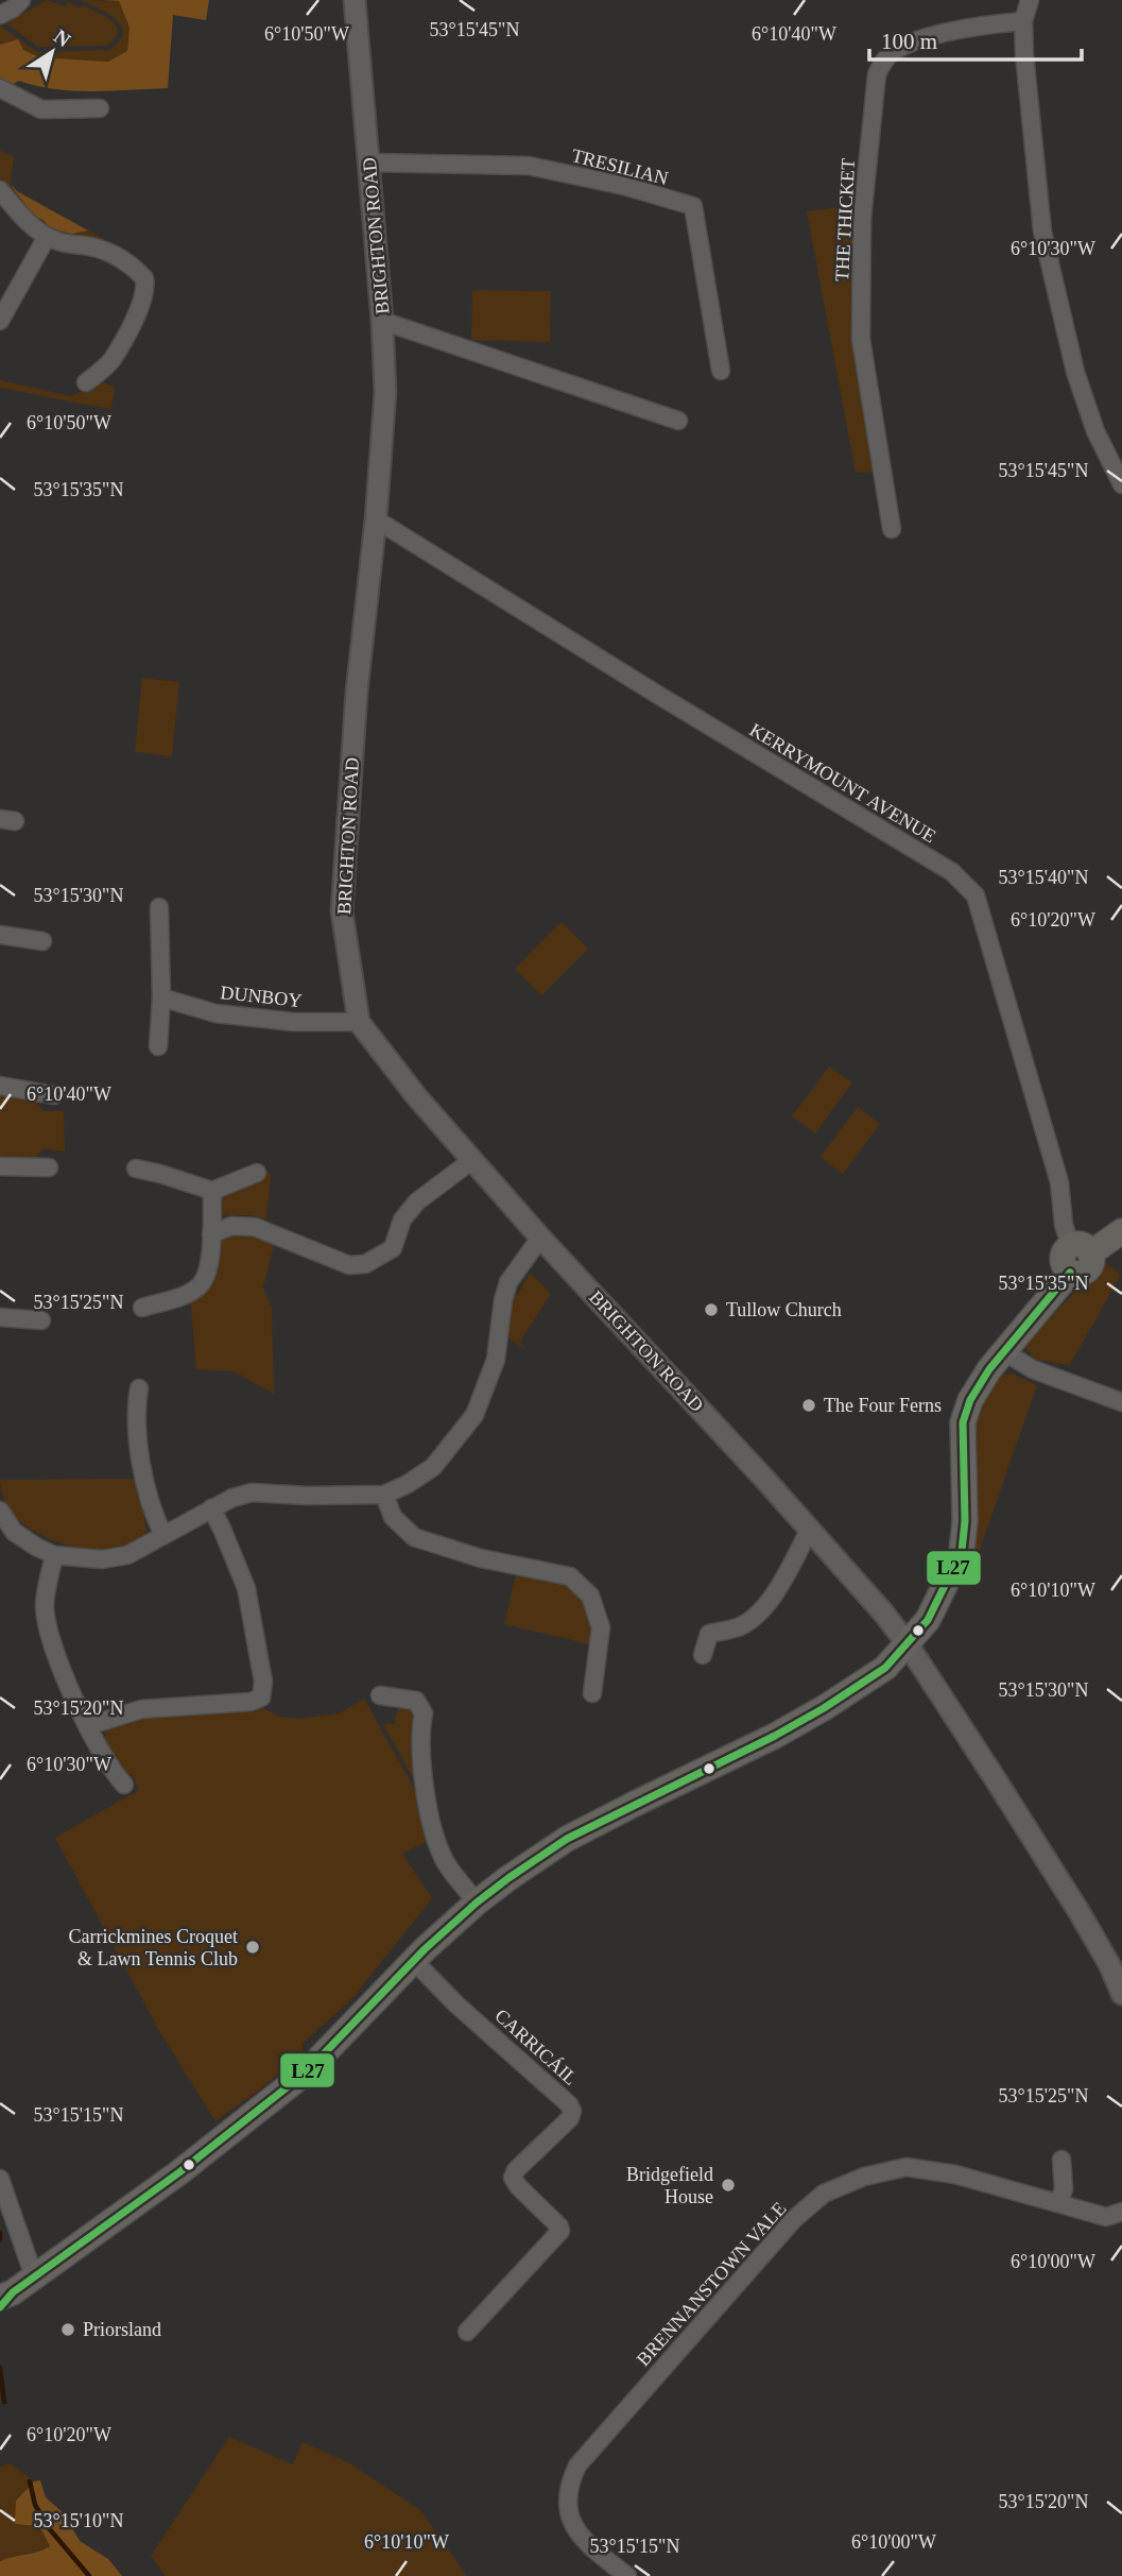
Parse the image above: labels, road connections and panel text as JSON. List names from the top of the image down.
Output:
{
  "streets": {
    "street": [
      "TRESILIAN",
      "THE THICKET",
      "BRIGHTON ROAD",
      "KERRYMOUNT AVENUE",
      "DUNBOY",
      "CARRICÁIL",
      "BRENNANSTOWN VALE"
    ]
  },
  "crossings": [
    ["TRESILIAN", "BRIGHTON ROAD"],
    ["BRIGHTON ROAD", "KERRYMOUNT AVENUE"],
    ["BRIGHTON ROAD", "DUNBOY"]
  ],
  "places": [
    "Tullow Church",
    "The Four Ferns",
    "Carrickmines Croquet & Lawn Tennis Club",
    "Bridgefield House",
    "Priorsland"
  ],
  "lines": ["transit line L27"],
  "scale_bar": "100 m",
  "north": "top right",
  "coordinates": [
    "53°15'45\"N",
    "6°10'50\"W",
    "6°10'40\"W",
    "6°10'30\"W",
    "53°15'35\"N",
    "53°15'40\"N",
    "53°15'30\"N",
    "6°10'20\"W",
    "53°15'25\"N",
    "6°10'10\"W",
    "53°15'20\"N",
    "53°15'15\"N",
    "6°10'00\"W",
    "53°15'10\"N"
  ]
}
